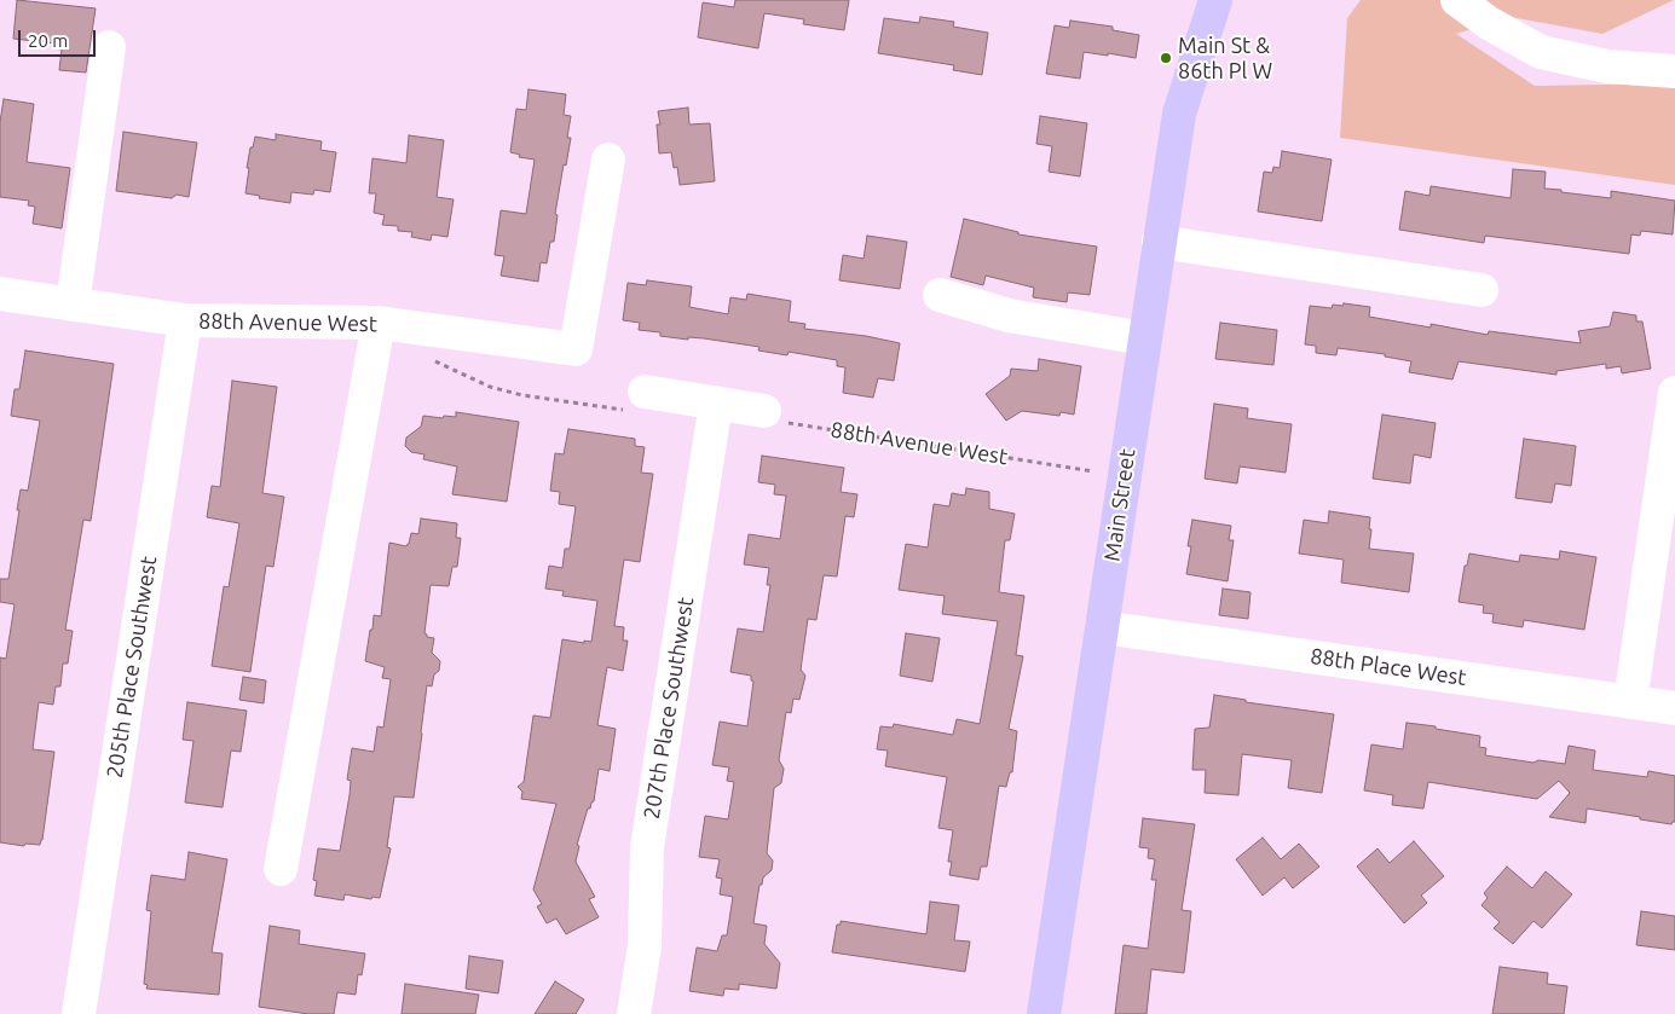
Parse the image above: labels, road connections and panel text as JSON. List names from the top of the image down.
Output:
{
  "streets": {
    "main road": ["Main Street"],
    "street": [
      "88th Avenue West",
      "205th Place Southwest",
      "88th Place West",
      "207th Place Southwest"
    ]
  },
  "crossings": [
    ["88th Avenue West", "205th Place Southwest"],
    ["Main Street", "88th Place West"]
  ],
  "places": ["Main St & 86th Pl W"],
  "scale_bar": "20 m"
}
